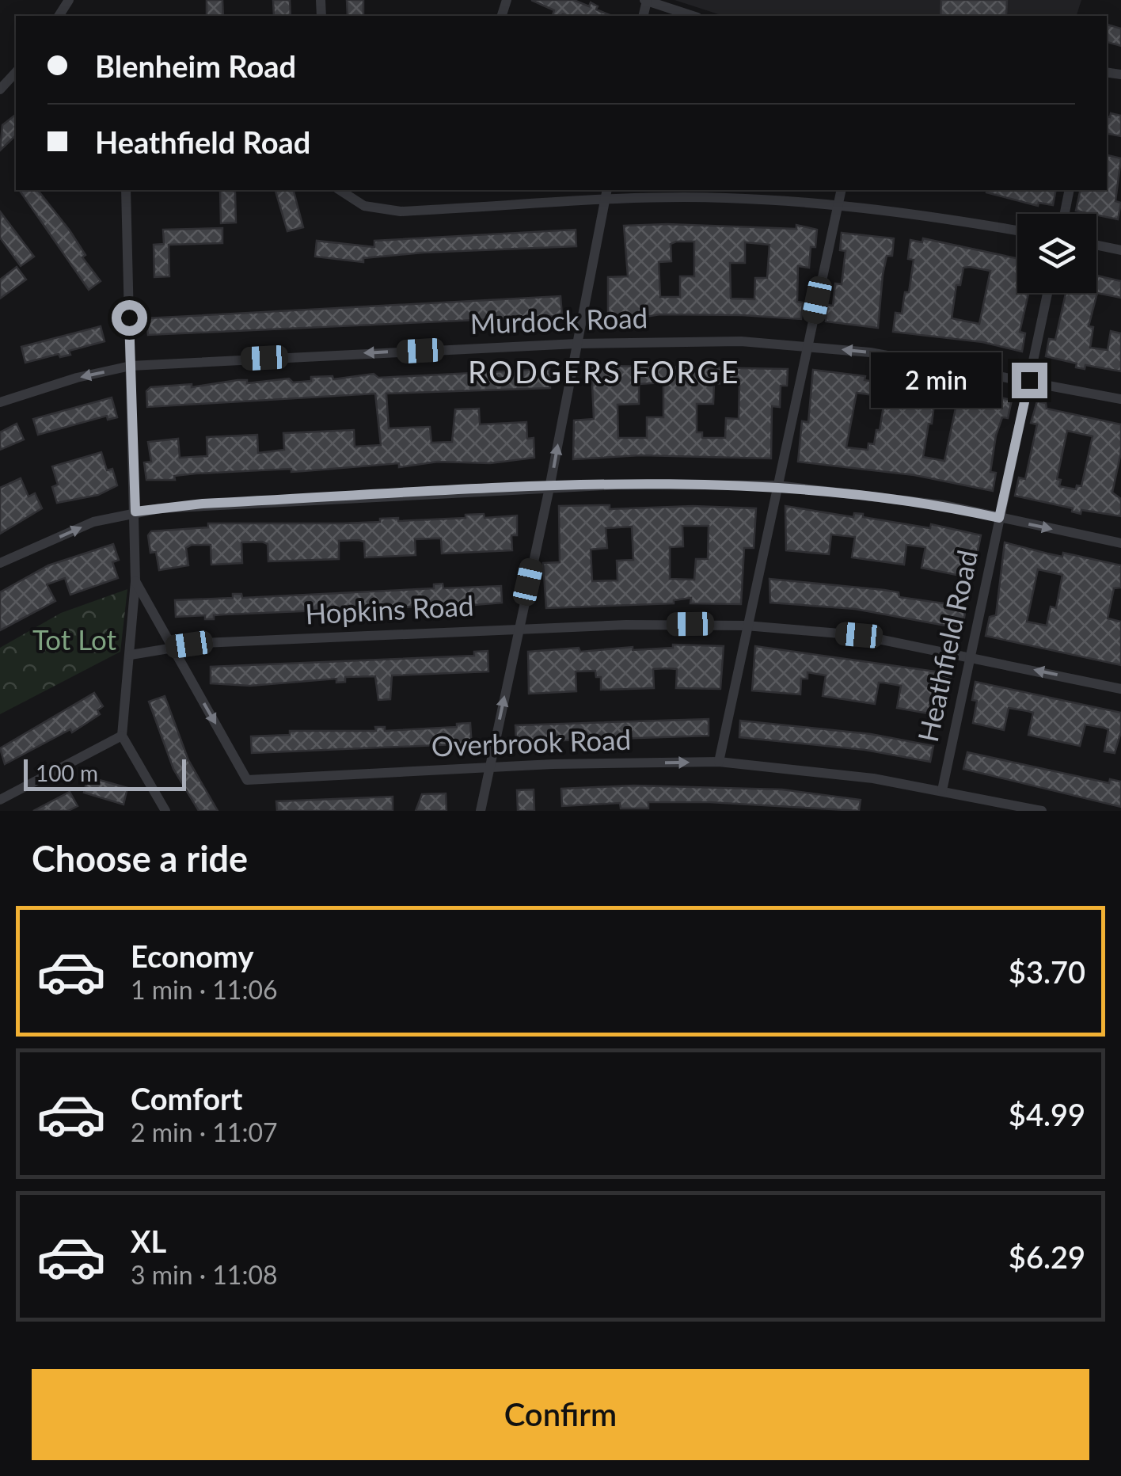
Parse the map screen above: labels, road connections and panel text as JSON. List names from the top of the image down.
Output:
{
  "streets": {
    "street": [
      "Murdock Road",
      "Hopkins Road",
      "Heathfield Road",
      "Overbrook Road"
    ]
  },
  "crossings": [
    ["Murdock Road", "Heathfield Road"],
    ["Hopkins Road", "Heathfield Road"],
    ["Hopkins Road", "Overbrook Road"],
    ["Heathfield Road", "Overbrook Road"]
  ],
  "one_way": ["Murdock Road", "Overbrook Road"],
  "districts": ["RODGERS FORGE"],
  "parks": ["Tot Lot"],
  "scale_bar": "100 m",
  "page": {
    "banner": ["Blenheim Road", "Heathfield Road"],
    "bubble": "2 min",
    "scale": "100 m",
    "heading": "Choose a ride",
    "list": [
      {
        "name": "Economy",
        "note": "1 min · 11:06",
        "value": "$3.70"
      },
      {
        "name": "Comfort",
        "note": "2 min · 11:07",
        "value": "$4.99"
      },
      {
        "name": "XL",
        "note": "3 min · 11:08",
        "value": "$6.29"
      }
    ],
    "buttons": "Confirm"
  }
}
